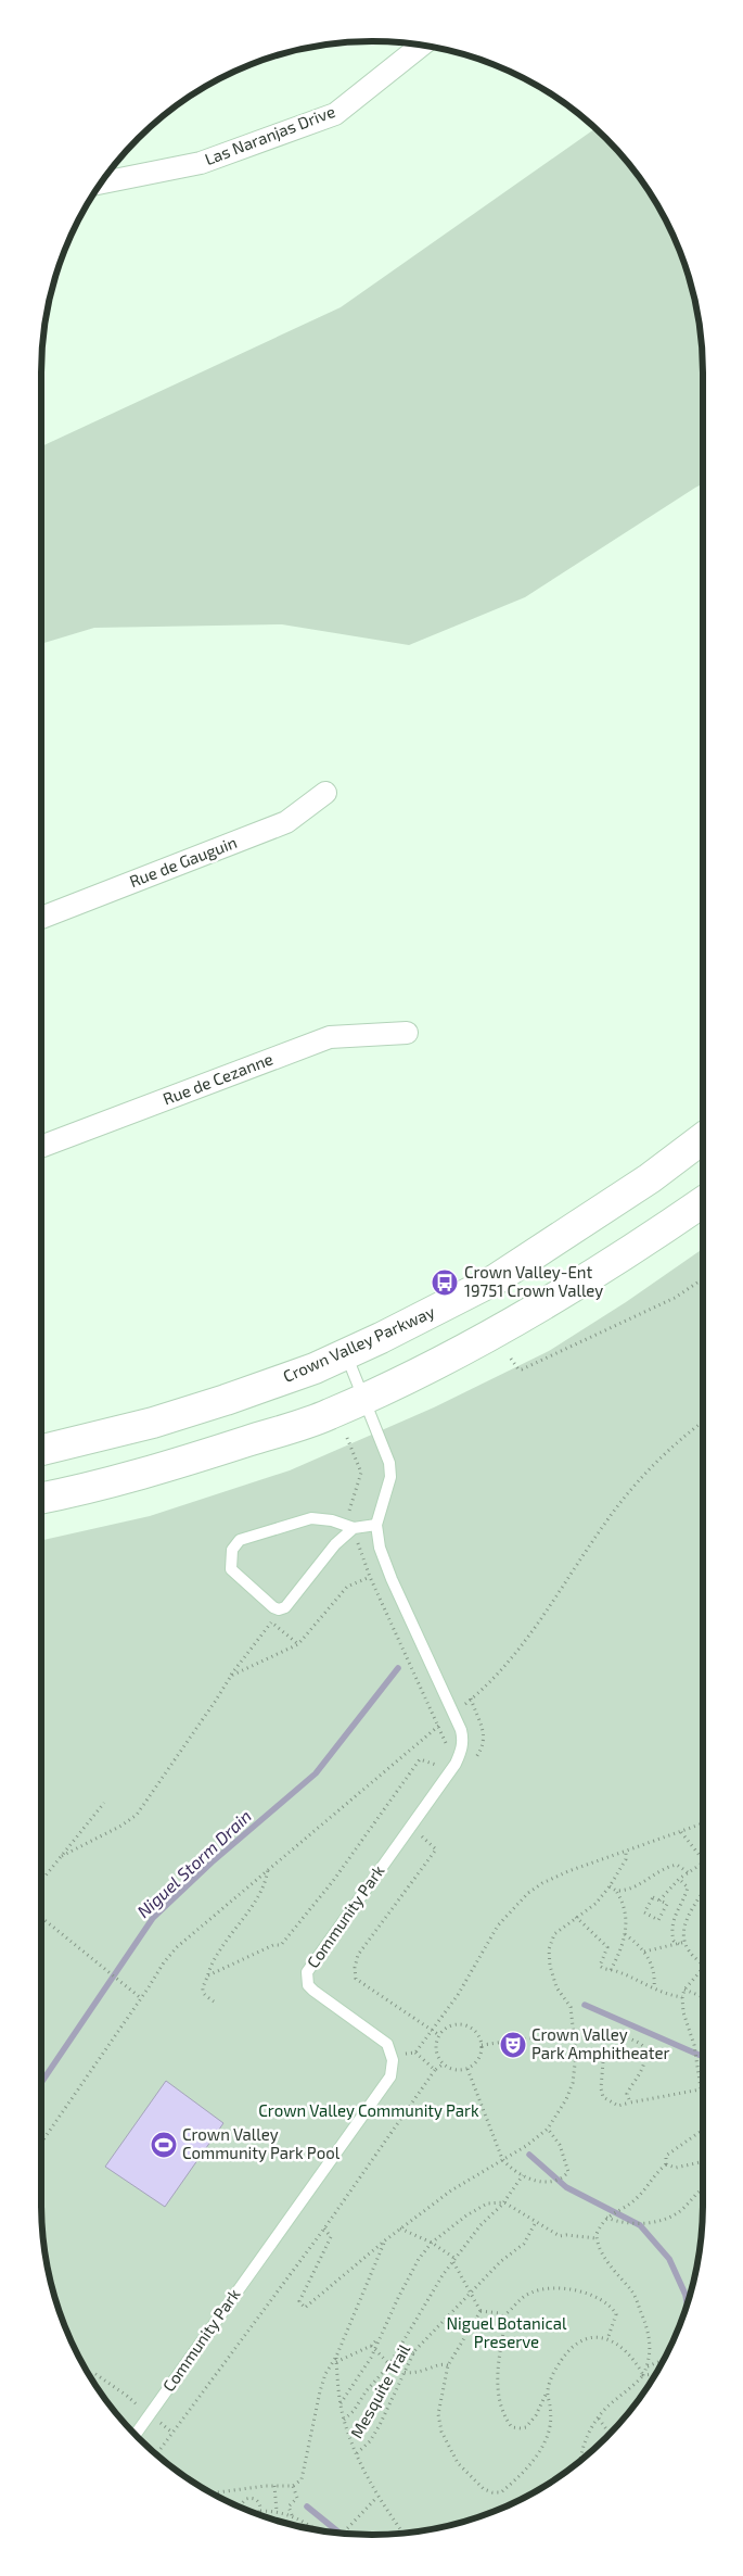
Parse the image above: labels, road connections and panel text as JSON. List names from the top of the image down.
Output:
{
  "streets": {
    "main road": ["Crown Valley Parkway"],
    "street": ["Las Naranjas Drive", "Rue de Gauguin", "Rue de Cezanne"],
    "lane": ["Community Park"],
    "path": ["Mesquite Trail"]
  },
  "crossings": [
    ["Crown Valley Parkway", "Community Park"]
  ],
  "water": ["Niguel Storm Drain"],
  "parks": ["Crown Valley Community Park", "Niguel Botanical Preserve"],
  "places": {
    "bus stop": ["Crown Valley-Ent 19751 Crown Valley"],
    "theatre": ["Crown Valley Park Amphitheater"],
    "sports": ["Crown Valley Community Park Pool"]
  }
}
